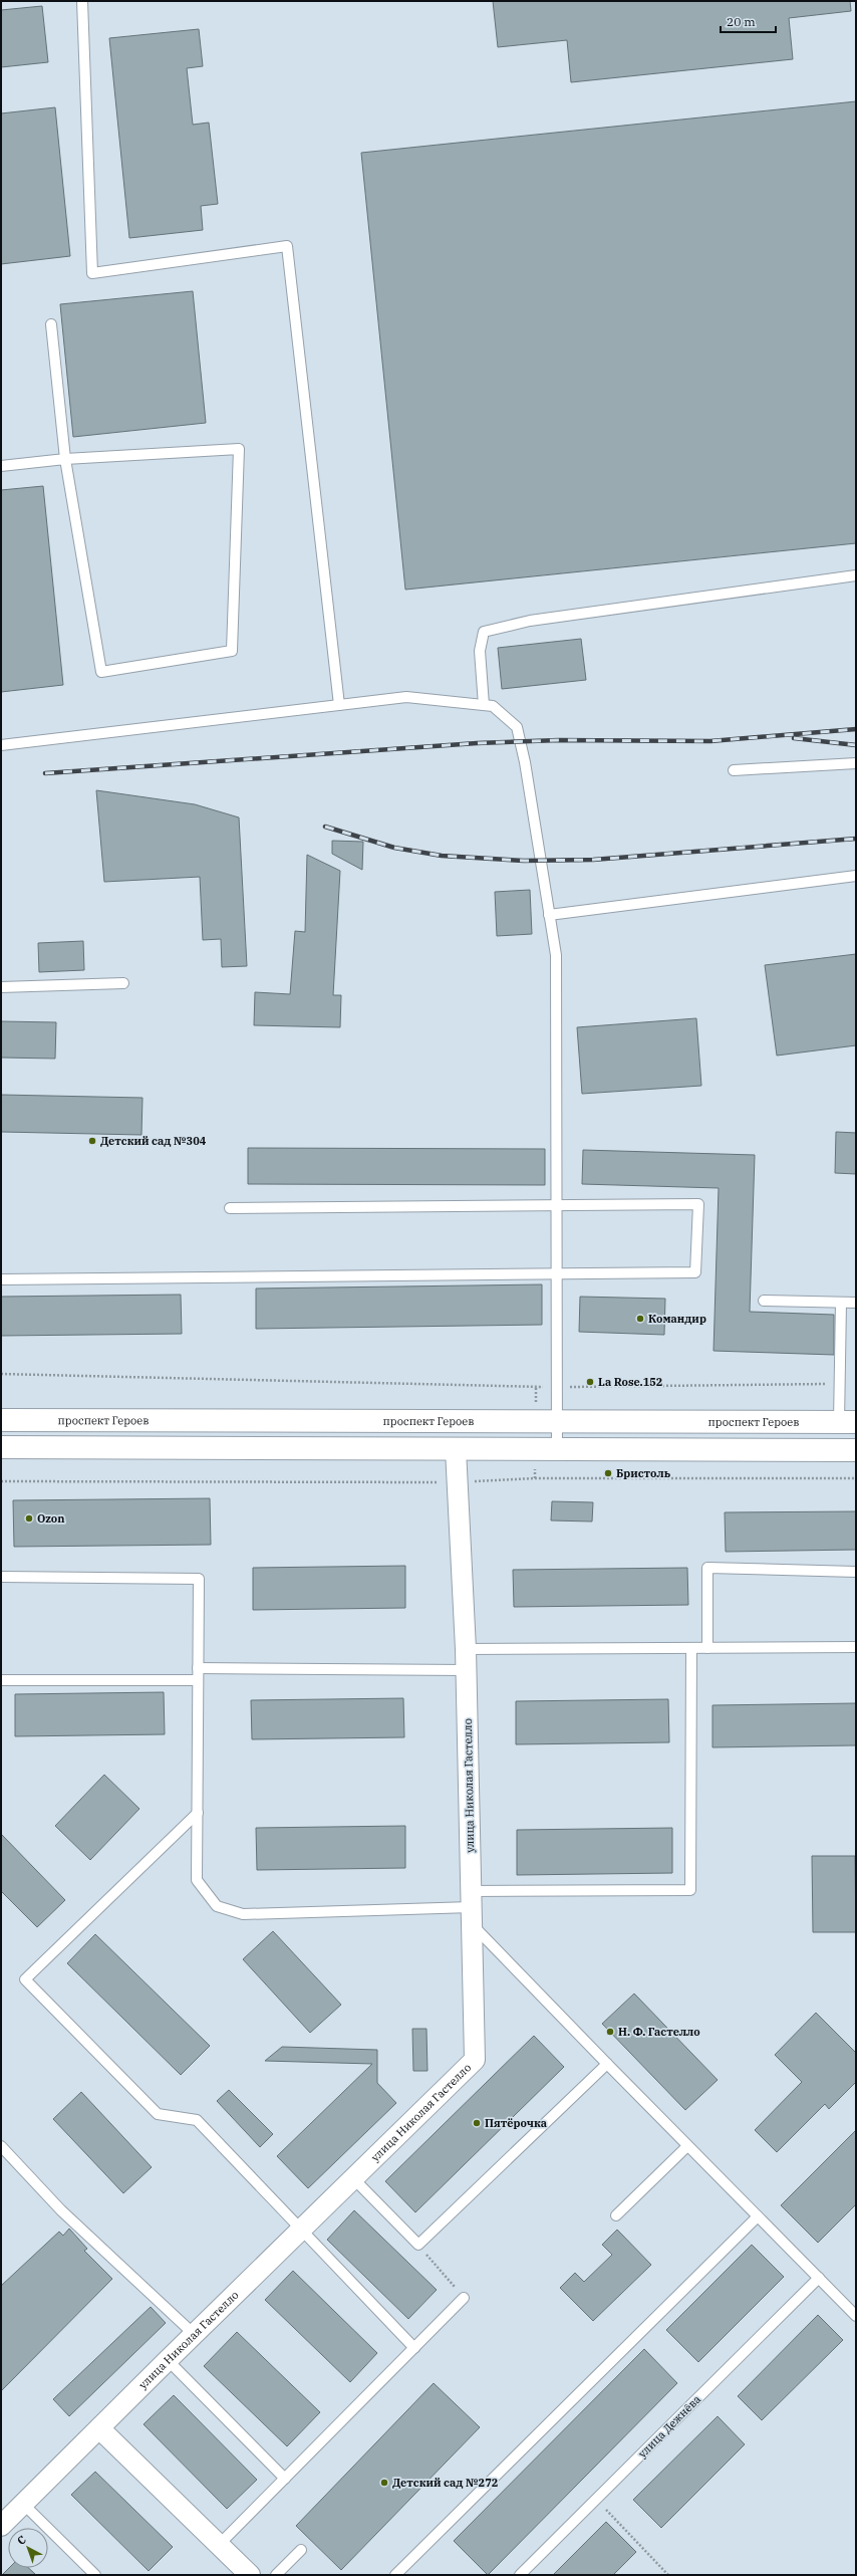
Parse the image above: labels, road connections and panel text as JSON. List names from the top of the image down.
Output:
{
  "streets": {
    "main road": ["проспект Героев"],
    "street": ["улица Николая Гастелло"],
    "lane": ["улица Дежнёва"]
  },
  "places": [
    "Детский сад №304",
    "Командир",
    "La Rose.152",
    "Бристоль",
    "Ozon",
    "Н. Ф. Гастелло",
    "Пятёрочка",
    "Детский сад №272"
  ],
  "scale_bar": "20 m",
  "north": "top left"
}
